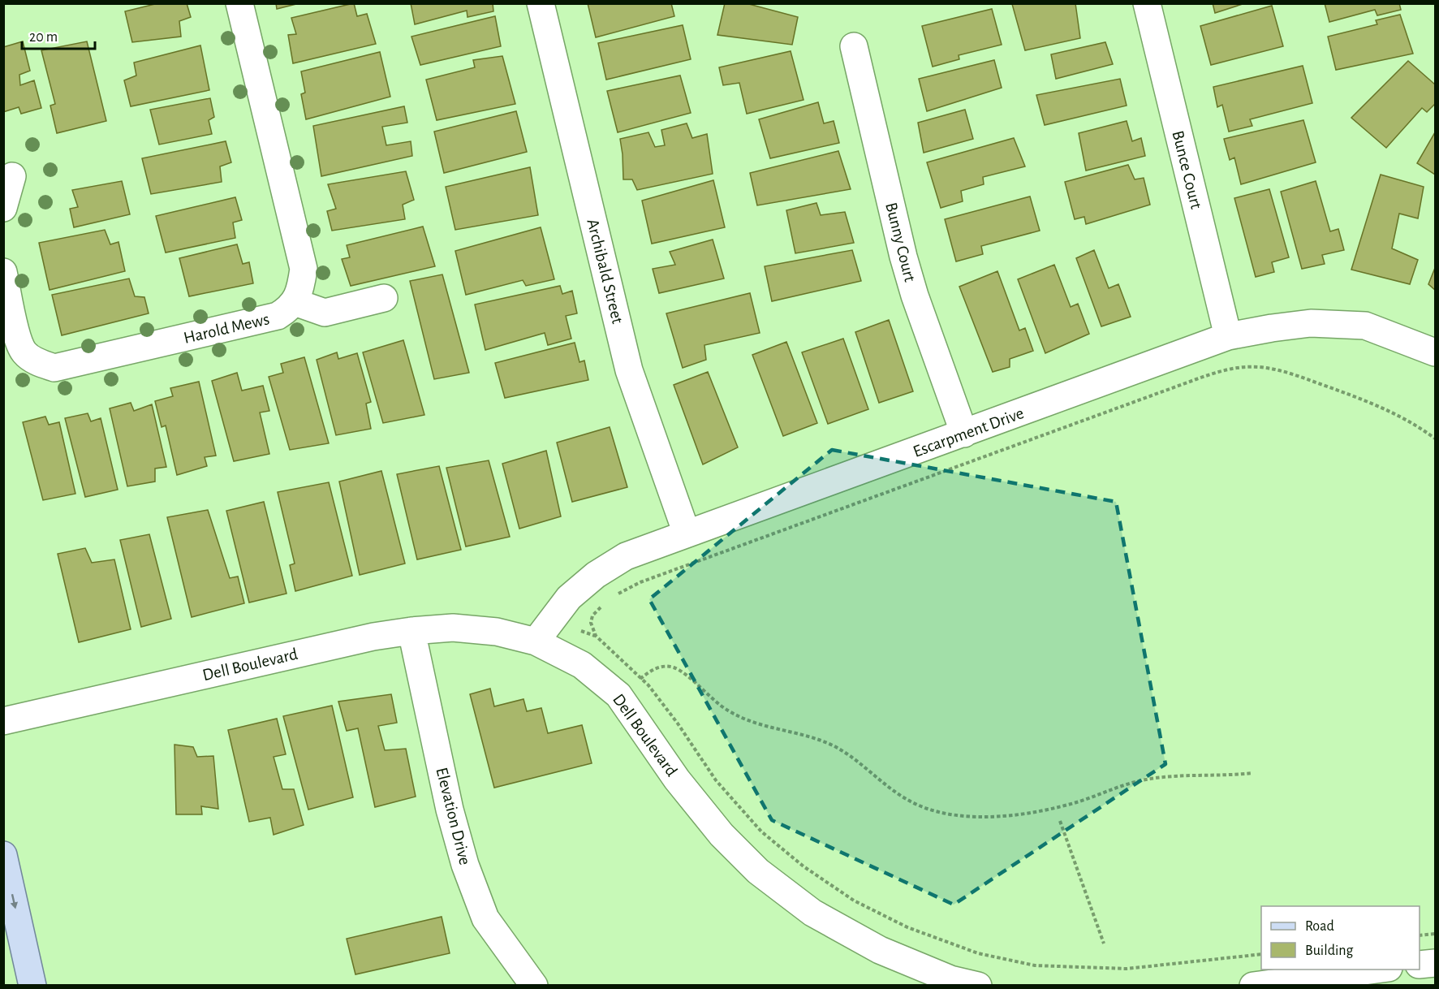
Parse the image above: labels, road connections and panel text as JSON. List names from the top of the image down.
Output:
{
  "streets": {
    "street": [
      "Bunce Court",
      "Bunny Court",
      "Archibald Street",
      "Harold Mews",
      "Escarpment Drive",
      "Dell Boulevard",
      "Elevation Drive"
    ]
  },
  "crossings": [
    ["Bunce Court", "Escarpment Drive"],
    ["Bunny Court", "Escarpment Drive"],
    ["Archibald Street", "Escarpment Drive"],
    ["Escarpment Drive", "Dell Boulevard"],
    ["Dell Boulevard", "Elevation Drive"]
  ],
  "legend": ["Road", "Building"],
  "scale_bar": "20 m"
}
